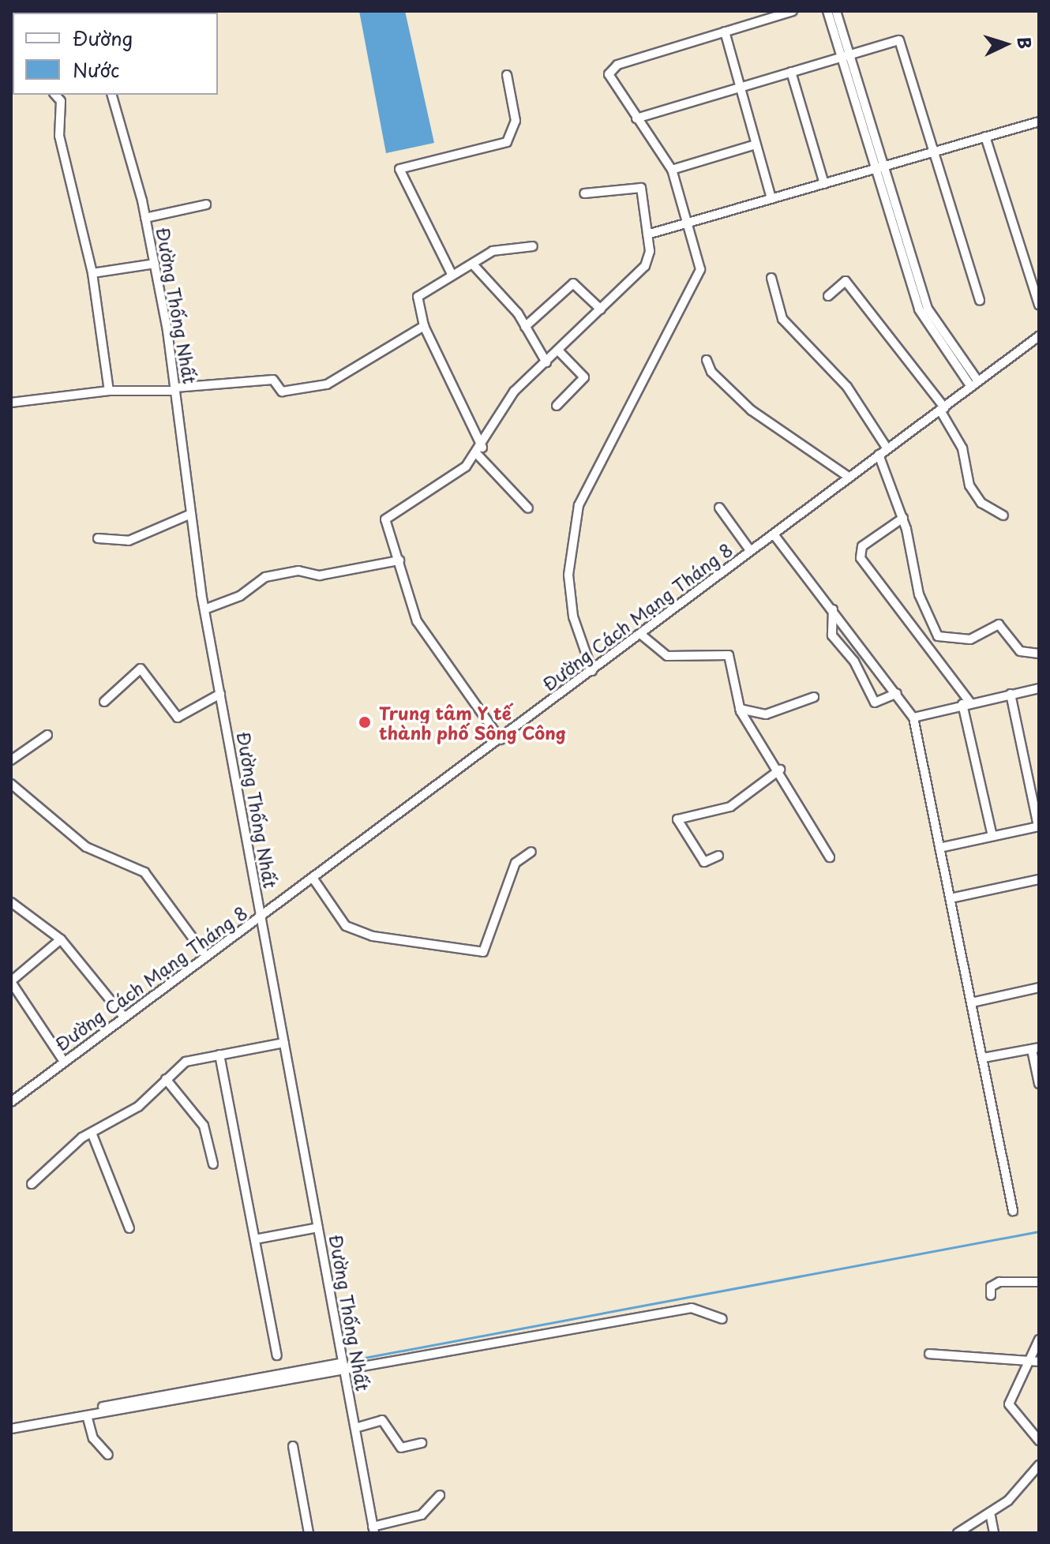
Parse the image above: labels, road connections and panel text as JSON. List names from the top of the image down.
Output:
{
  "streets": {
    "street": ["Đường Thống Nhất", "Đường Cách Mạng Tháng 8"]
  },
  "crossings": [
    ["Đường Thống Nhất", "Đường Cách Mạng Tháng 8"]
  ],
  "places": ["Trung tâm Y tế thành phố Sông Công"],
  "legend": ["Đường", "Nước"],
  "north": "right"
}
